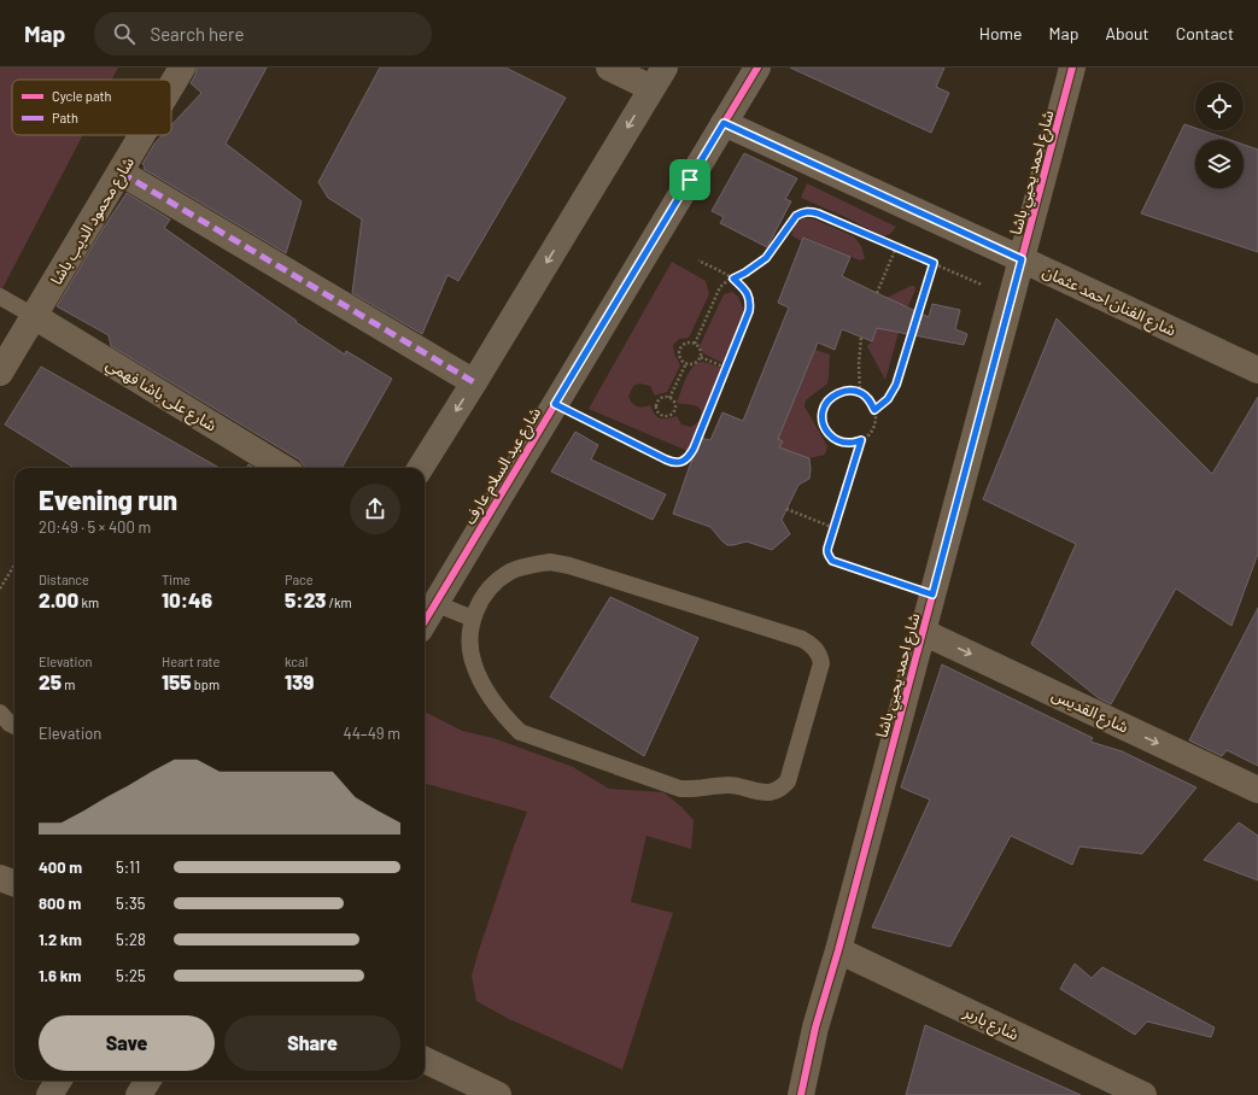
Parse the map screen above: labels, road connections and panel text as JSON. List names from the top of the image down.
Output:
{
  "streets": {
    "street": [
      "شارع احمد يحيي باشا",
      "شارع محمود الديب باشا",
      "شارع الفنان احمد عثمان",
      "شارع على باشا فهمي",
      "شارع عبد السلام عارف",
      "شارع القديس",
      "شارع باربر"
    ]
  },
  "crossings": [
    ["شارع احمد يحيي باشا", "شارع الفنان احمد عثمان"],
    ["شارع احمد يحيي باشا", "شارع القديس"],
    ["شارع احمد يحيي باشا", "شارع باربر"],
    ["شارع محمود الديب باشا", "شارع على باشا فهمي"],
    ["شارع الفنان احمد عثمان", "شارع عبد السلام عارف"]
  ],
  "one_way": ["شارع القديس"],
  "legend": ["Cycle path", "Path"],
  "page": {
    "header": "Map",
    "search": "Search here",
    "nav": [
      "Home",
      "Map",
      "About",
      "Contact"
    ],
    "heading": ["Evening run", "20:49 · 5 × 400 m"],
    "stats": [
      ["Distance", "2.00 km"],
      ["Time", "10:46"],
      ["Pace", "5:23 /km"],
      ["Elevation", "25 m"],
      ["Heart rate", "155 bpm"],
      ["kcal", "139"]
    ],
    "chart": ["Elevation", "44–49 m"],
    "list": [
      {
        "name": "400 m",
        "note": "5:11"
      },
      {
        "name": "800 m",
        "note": "5:35"
      },
      {
        "name": "1.2 km",
        "note": "5:28"
      },
      {
        "name": "1.6 km",
        "note": "5:25"
      }
    ],
    "buttons": ["Save", "Share"]
  }
}
